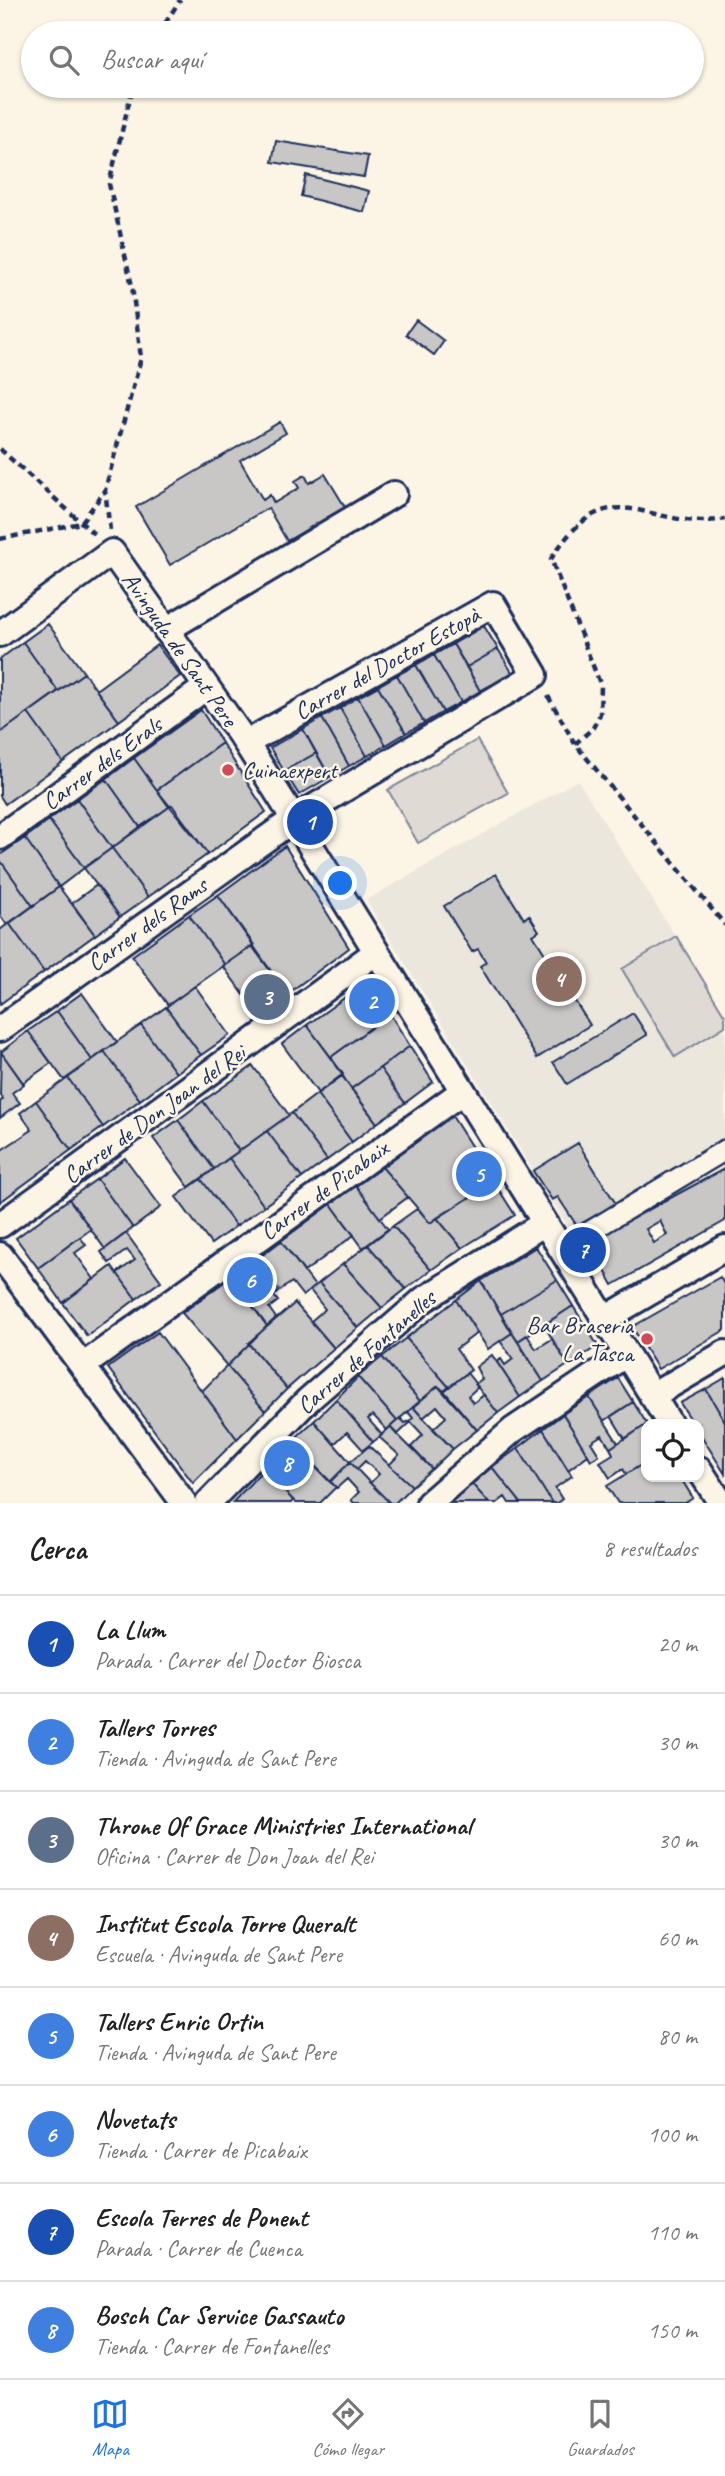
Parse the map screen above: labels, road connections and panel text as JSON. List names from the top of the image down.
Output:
{
  "streets": {
    "street": [
      "Avinguda de Sant Pere",
      "Carrer del Doctor Estopà",
      "Carrer dels Erals",
      "Carrer dels Rams",
      "Carrer de Don Joan del Rei",
      "Carrer de Picabaix",
      "Carrer de Fontanelles"
    ]
  },
  "crossings": [
    ["Avinguda de Sant Pere", "Carrer del Doctor Estopà"],
    ["Avinguda de Sant Pere", "Carrer dels Erals"],
    ["Avinguda de Sant Pere", "Carrer dels Rams"],
    ["Avinguda de Sant Pere", "Carrer de Don Joan del Rei"],
    ["Avinguda de Sant Pere", "Carrer de Picabaix"],
    ["Avinguda de Sant Pere", "Carrer de Fontanelles"],
    ["Carrer del Doctor Estopà", "Carrer dels Rams"]
  ],
  "places": ["Cuinaexpert", "Bar Braseria La Tasca"],
  "page": {
    "search": "Buscar aquí",
    "pins": [
      "1",
      "4",
      "3",
      "2",
      "5",
      "7",
      "6",
      "8"
    ],
    "heading": ["Cerca", "8 resultados"],
    "list": [
      {
        "mark": "1",
        "name": "La Llum",
        "note": "Parada · Carrer del Doctor Biosca",
        "value": "20 m"
      },
      {
        "mark": "2",
        "name": "Tallers Torres",
        "note": "Tienda · Avinguda de Sant Pere",
        "value": "30 m"
      },
      {
        "mark": "3",
        "name": "Throne Of Grace Ministries International",
        "note": "Oficina · Carrer de Don Joan del Rei",
        "value": "30 m"
      },
      {
        "mark": "4",
        "name": "Institut Escola Torre Queralt",
        "note": "Escuela · Avinguda de Sant Pere",
        "value": "60 m"
      },
      {
        "mark": "5",
        "name": "Tallers Enric Ortin",
        "note": "Tienda · Avinguda de Sant Pere",
        "value": "80 m"
      },
      {
        "mark": "6",
        "name": "Novetats",
        "note": "Tienda · Carrer de Picabaix",
        "value": "100 m"
      },
      {
        "mark": "7",
        "name": "Escola Terres de Ponent",
        "note": "Parada · Carrer de Cuenca",
        "value": "110 m"
      },
      {
        "mark": "8",
        "name": "Bosch Car Service Gassauto",
        "note": "Tienda · Carrer de Fontanelles",
        "value": "150 m"
      }
    ],
    "nav": ["Mapa", "Cómo llegar", "Guardados"]
  }
}
